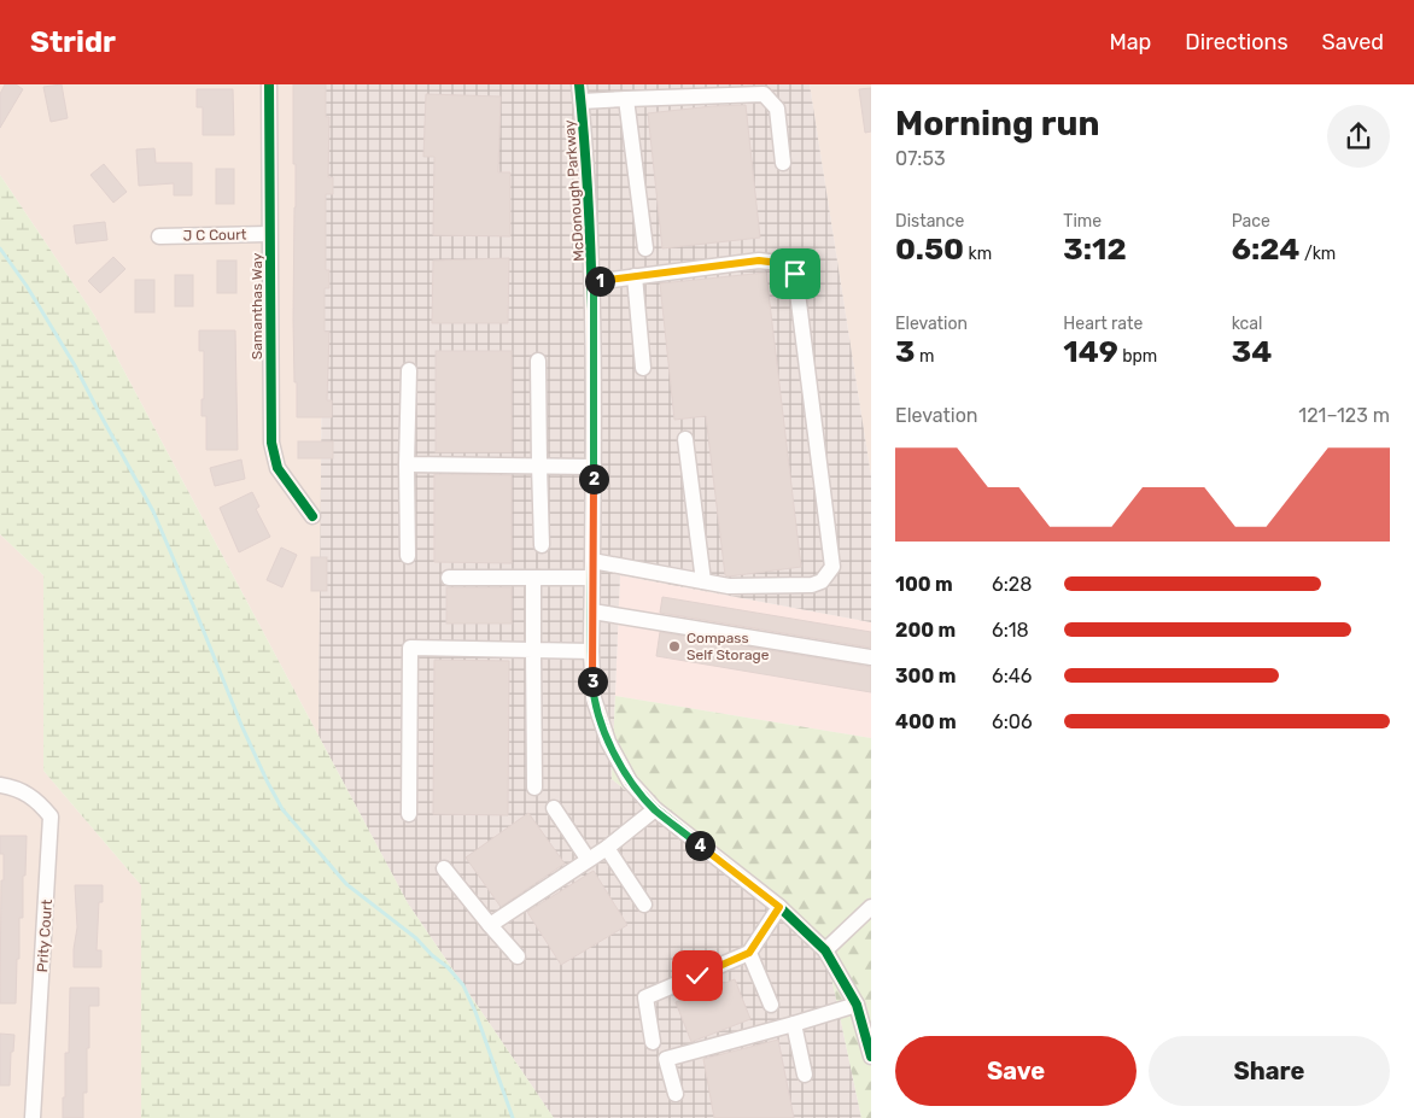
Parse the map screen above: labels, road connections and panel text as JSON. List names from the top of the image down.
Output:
{
  "streets": {
    "street": [
      "McDonough Parkway",
      "J C Court",
      "Samanthas Way",
      "Prity Court"
    ]
  },
  "crossings": [
    ["J C Court", "Samanthas Way"]
  ],
  "places": ["Compass Self Storage"],
  "page": {
    "header": "Stridr",
    "nav": ["Map", "Directions", "Saved"],
    "heading": ["Morning run", "07:53"],
    "stats": [
      ["Distance", "0.50 km"],
      ["Time", "3:12"],
      ["Pace", "6:24 /km"],
      ["Elevation", "3 m"],
      ["Heart rate", "149 bpm"],
      ["kcal", "34"]
    ],
    "pins": [
      "1",
      "2",
      "3",
      "4"
    ],
    "chart": ["Elevation", "121–123 m"],
    "list": [
      {
        "name": "100 m",
        "note": "6:28"
      },
      {
        "name": "200 m",
        "note": "6:18"
      },
      {
        "name": "300 m",
        "note": "6:46"
      },
      {
        "name": "400 m",
        "note": "6:06"
      }
    ],
    "buttons": ["Save", "Share"]
  }
}
